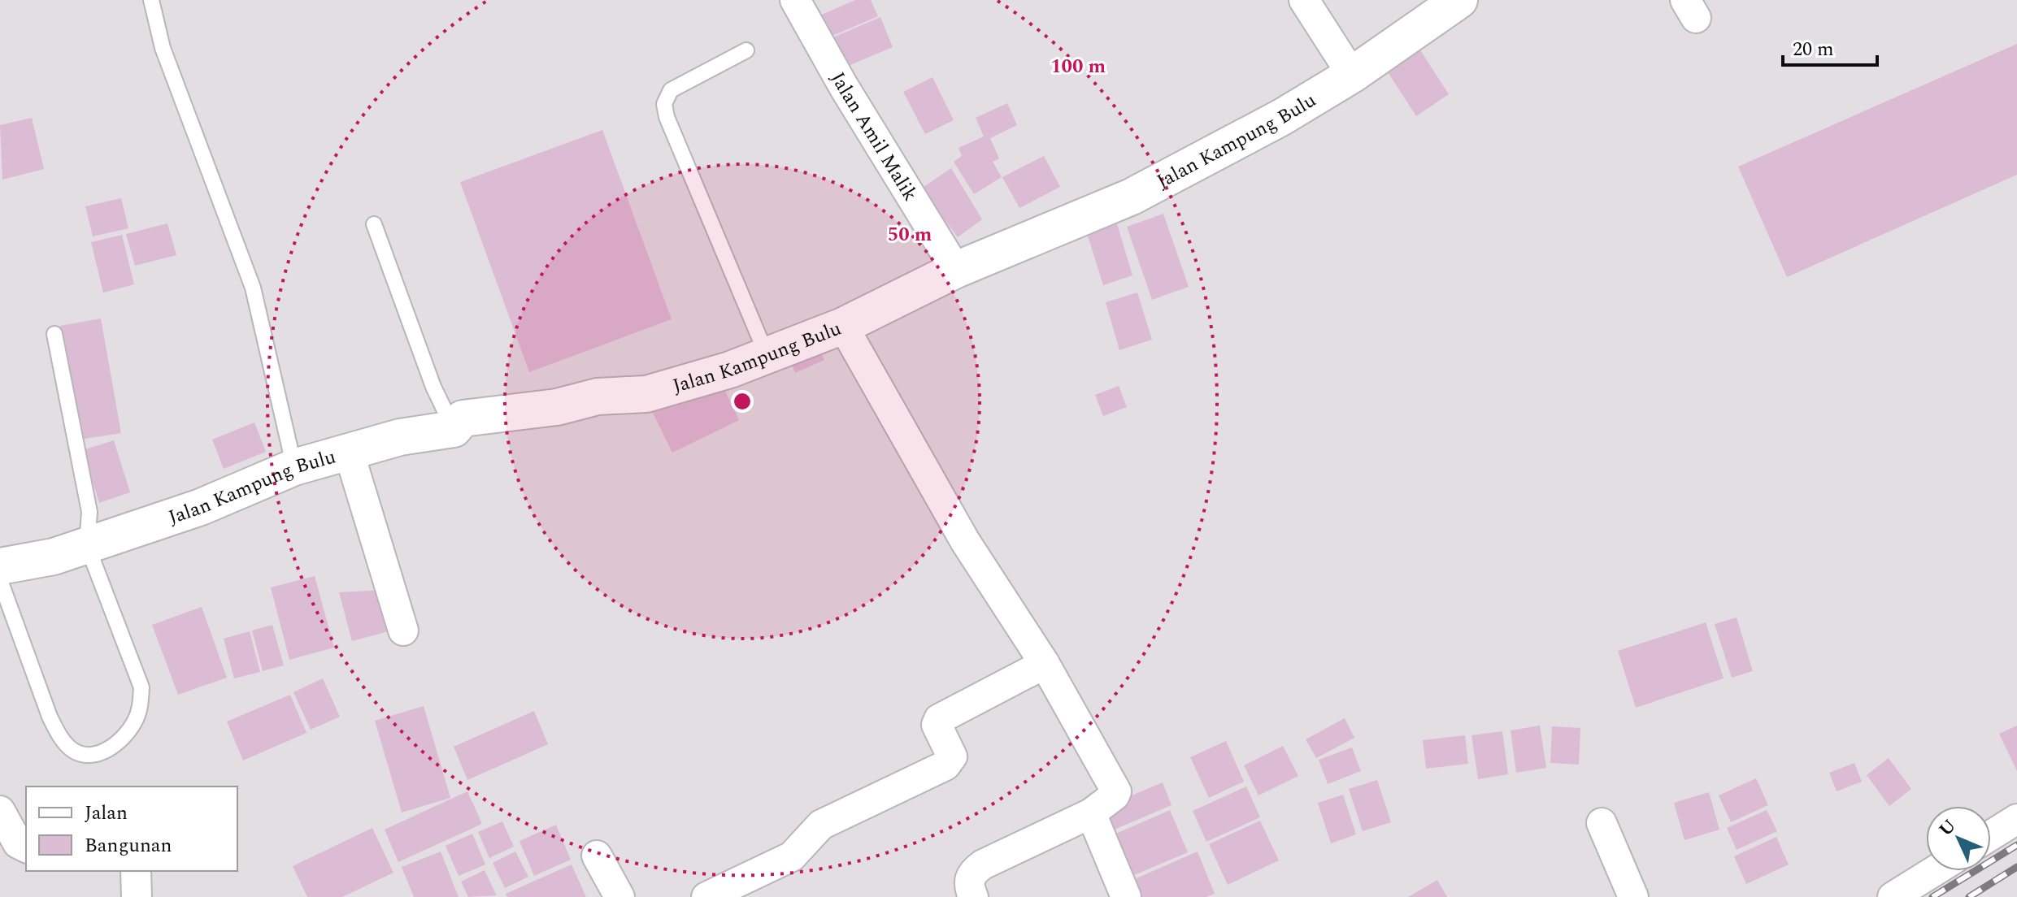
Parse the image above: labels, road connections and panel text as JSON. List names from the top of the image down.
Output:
{
  "streets": {
    "street": ["Jalan Amil Malik", "Jalan Kampung Bulu"]
  },
  "crossings": [
    ["Jalan Amil Malik", "Jalan Kampung Bulu"]
  ],
  "legend": ["Jalan", "Bangunan"],
  "scale_bar": "20 m",
  "north": "top left",
  "rings": ["100 m", "50 m"]
}
